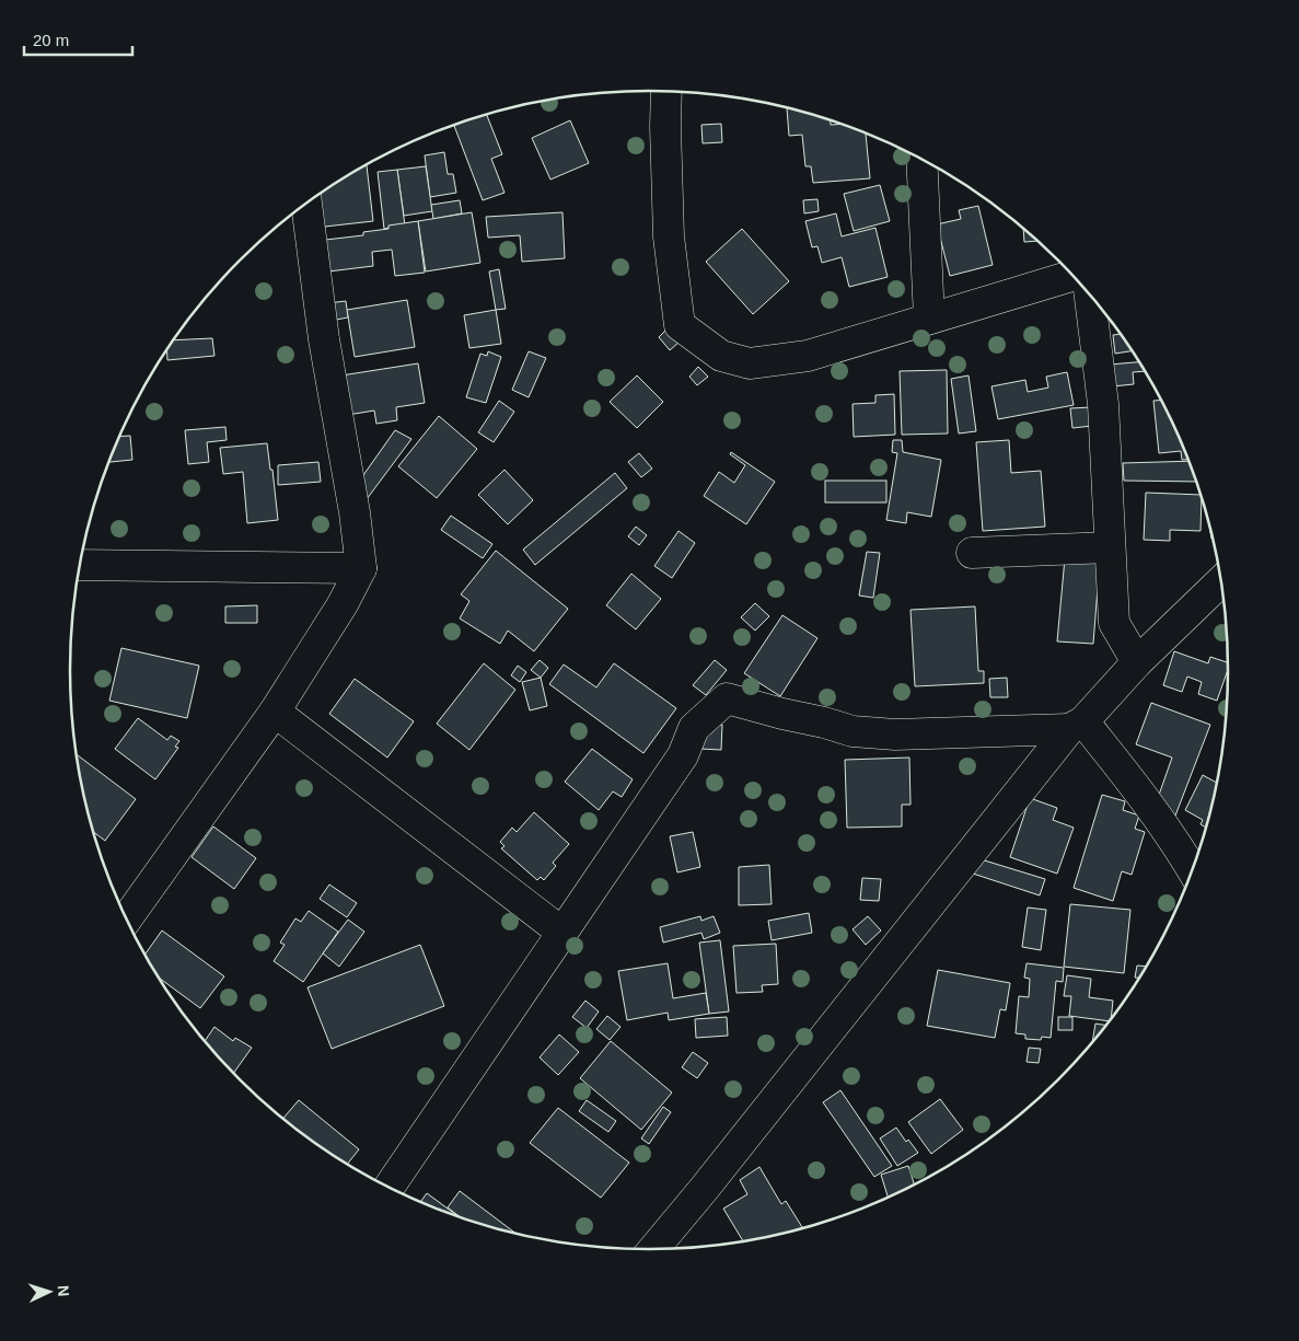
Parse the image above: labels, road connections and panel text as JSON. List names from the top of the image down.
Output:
{
  "scale_bar": "20 m",
  "north": "right"
}
